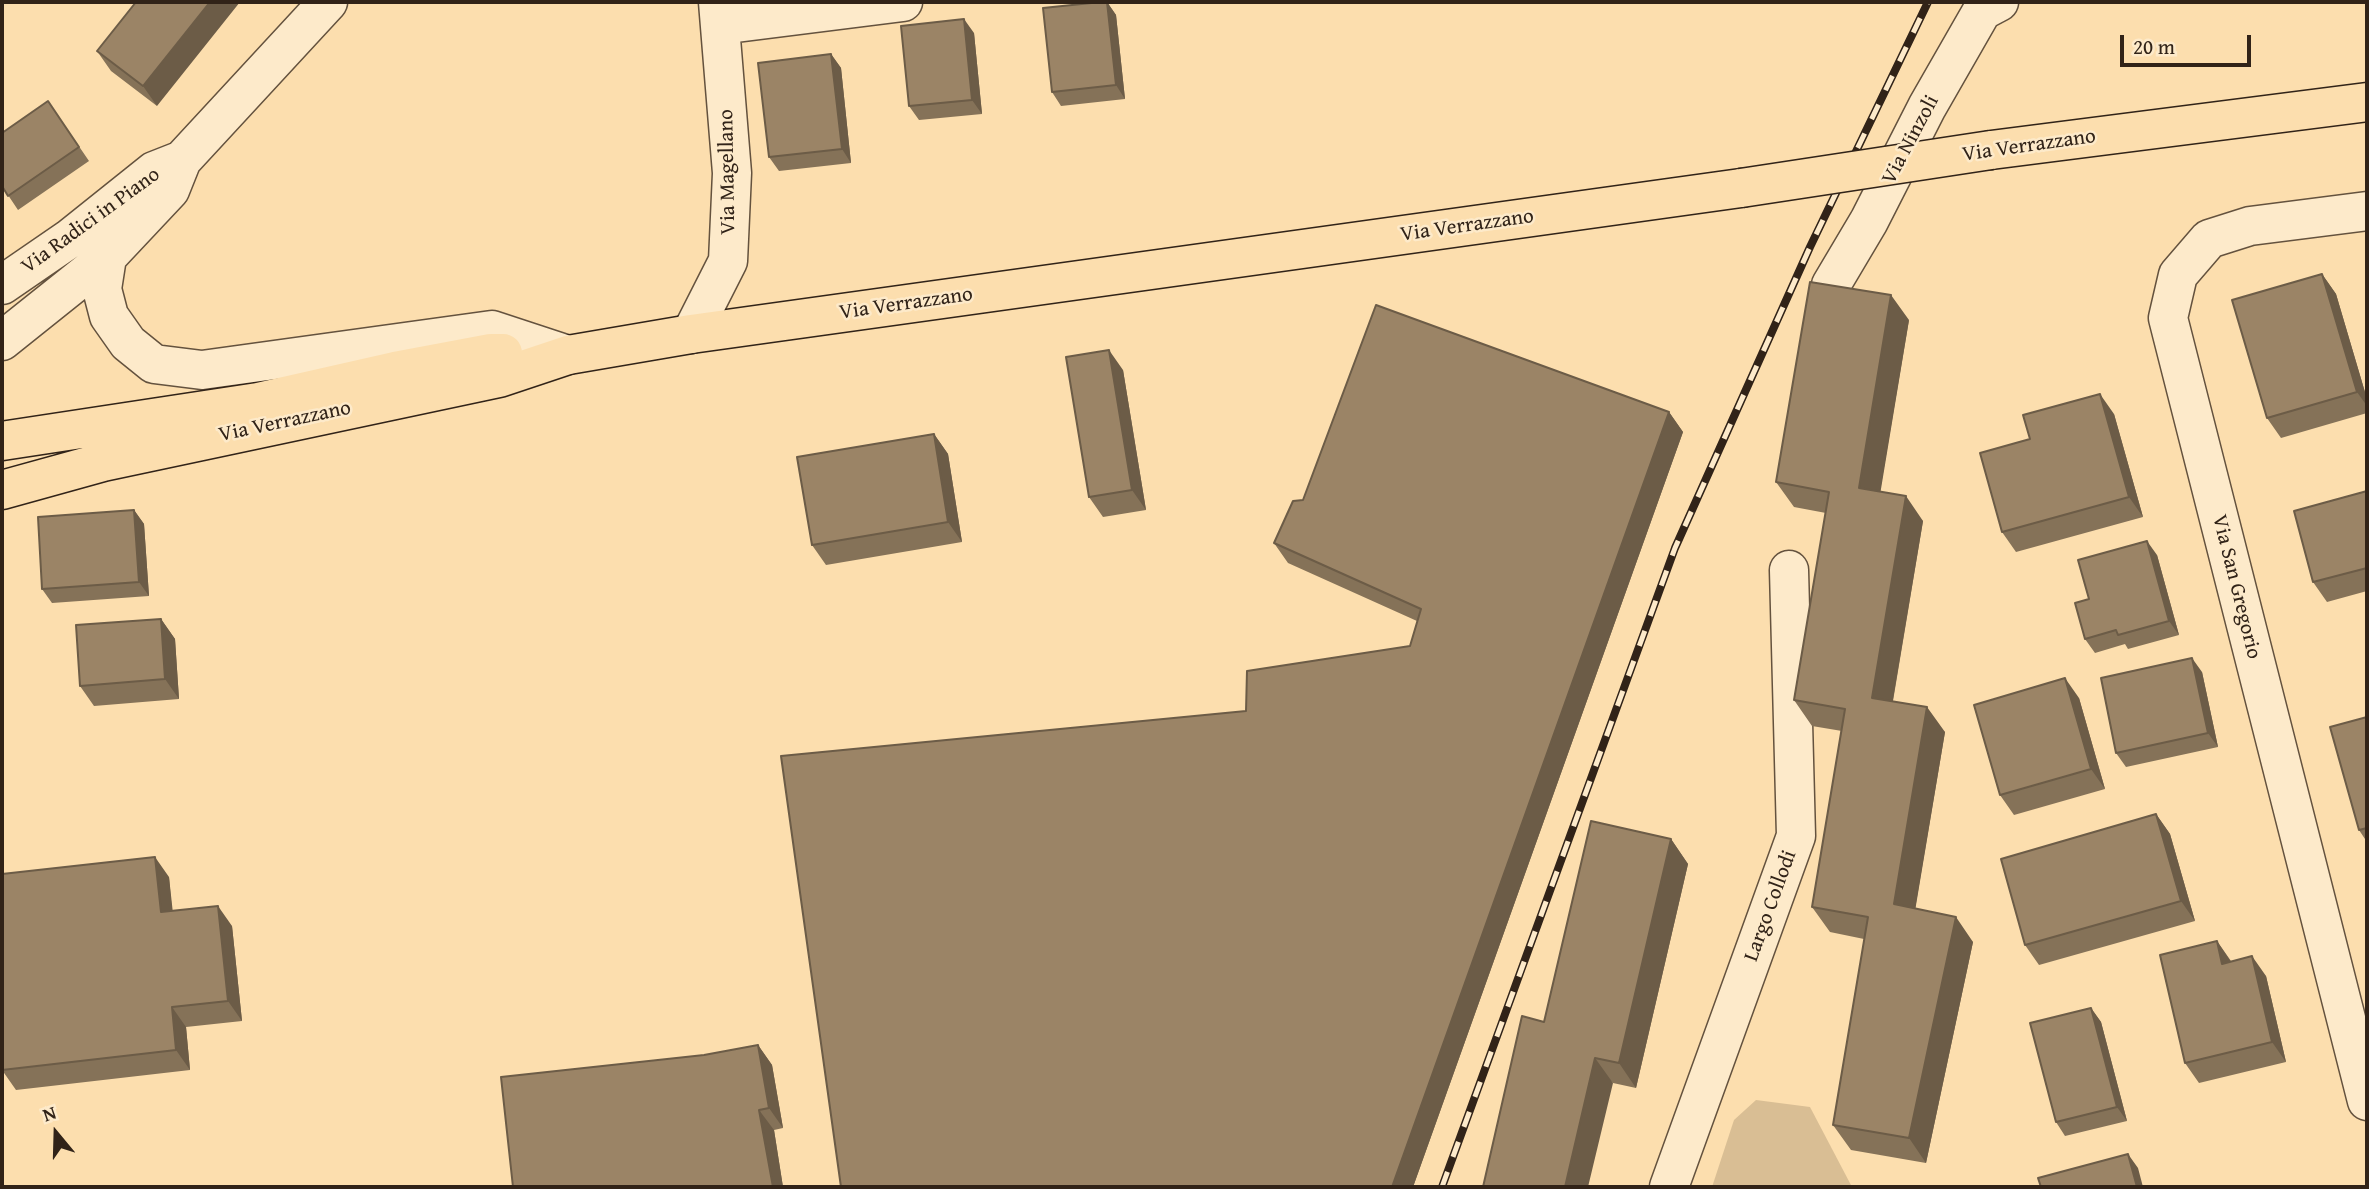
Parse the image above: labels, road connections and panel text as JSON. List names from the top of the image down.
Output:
{
  "streets": {
    "main road": ["Via Verrazzano"],
    "street": [
      "Via Ninzoli",
      "Via Magellano",
      "Via Radici in Piano",
      "Via San Gregorio",
      "Largo Collodi"
    ]
  },
  "crossings": [
    ["Via Verrazzano", "Via Magellano"],
    ["Via Verrazzano", "Via Radici in Piano"]
  ],
  "scale_bar": "20 m",
  "north": "top"
}
